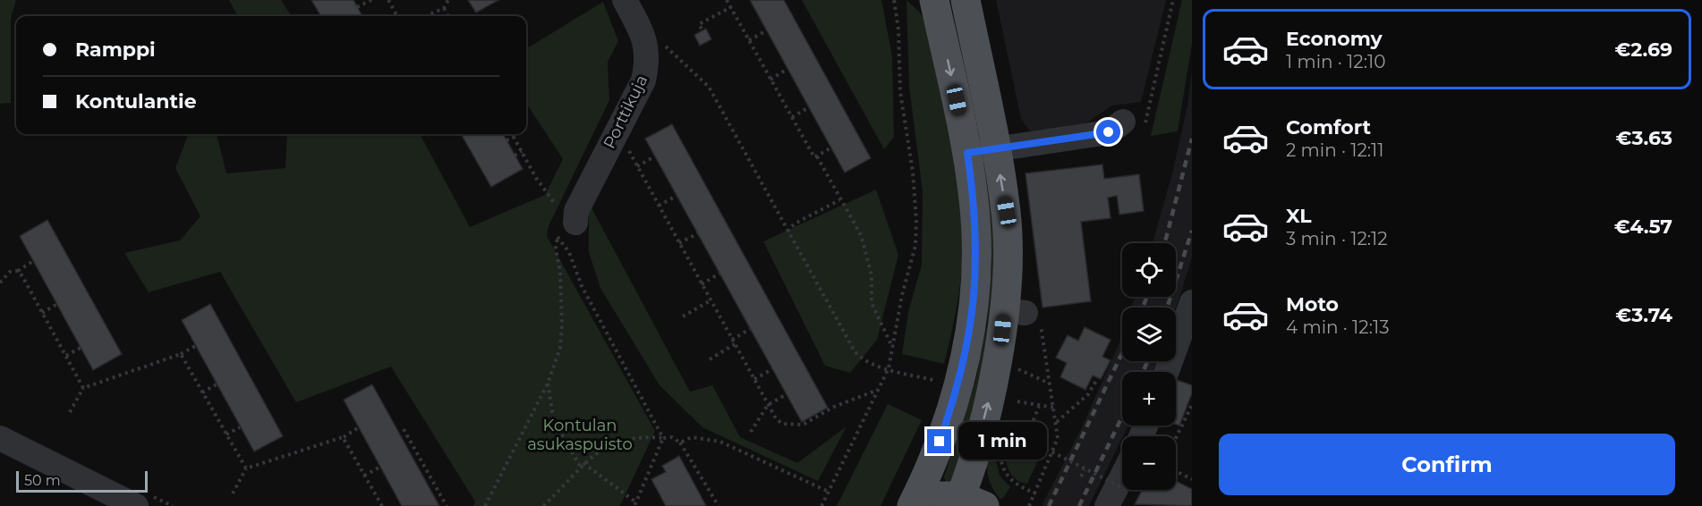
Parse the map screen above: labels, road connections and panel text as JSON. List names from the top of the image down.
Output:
{
  "streets": {
    "street": ["Porttikuja"]
  },
  "parks": ["Kontulan asukaspuisto"],
  "scale_bar": "50 m",
  "page": {
    "list": [
      {
        "name": "Economy",
        "note": "1 min · 12:10",
        "value": "€2.69"
      },
      {
        "name": "Comfort",
        "note": "2 min · 12:11",
        "value": "€3.63"
      },
      {
        "name": "XL",
        "note": "3 min · 12:12",
        "value": "€4.57"
      },
      {
        "name": "Moto",
        "note": "4 min · 12:13",
        "value": "€3.74"
      }
    ],
    "banner": ["Ramppi", "Kontulantie"],
    "map_buttons": ["+", "−"],
    "bubble": "1 min",
    "buttons": "Confirm",
    "scale": "50 m"
  }
}
